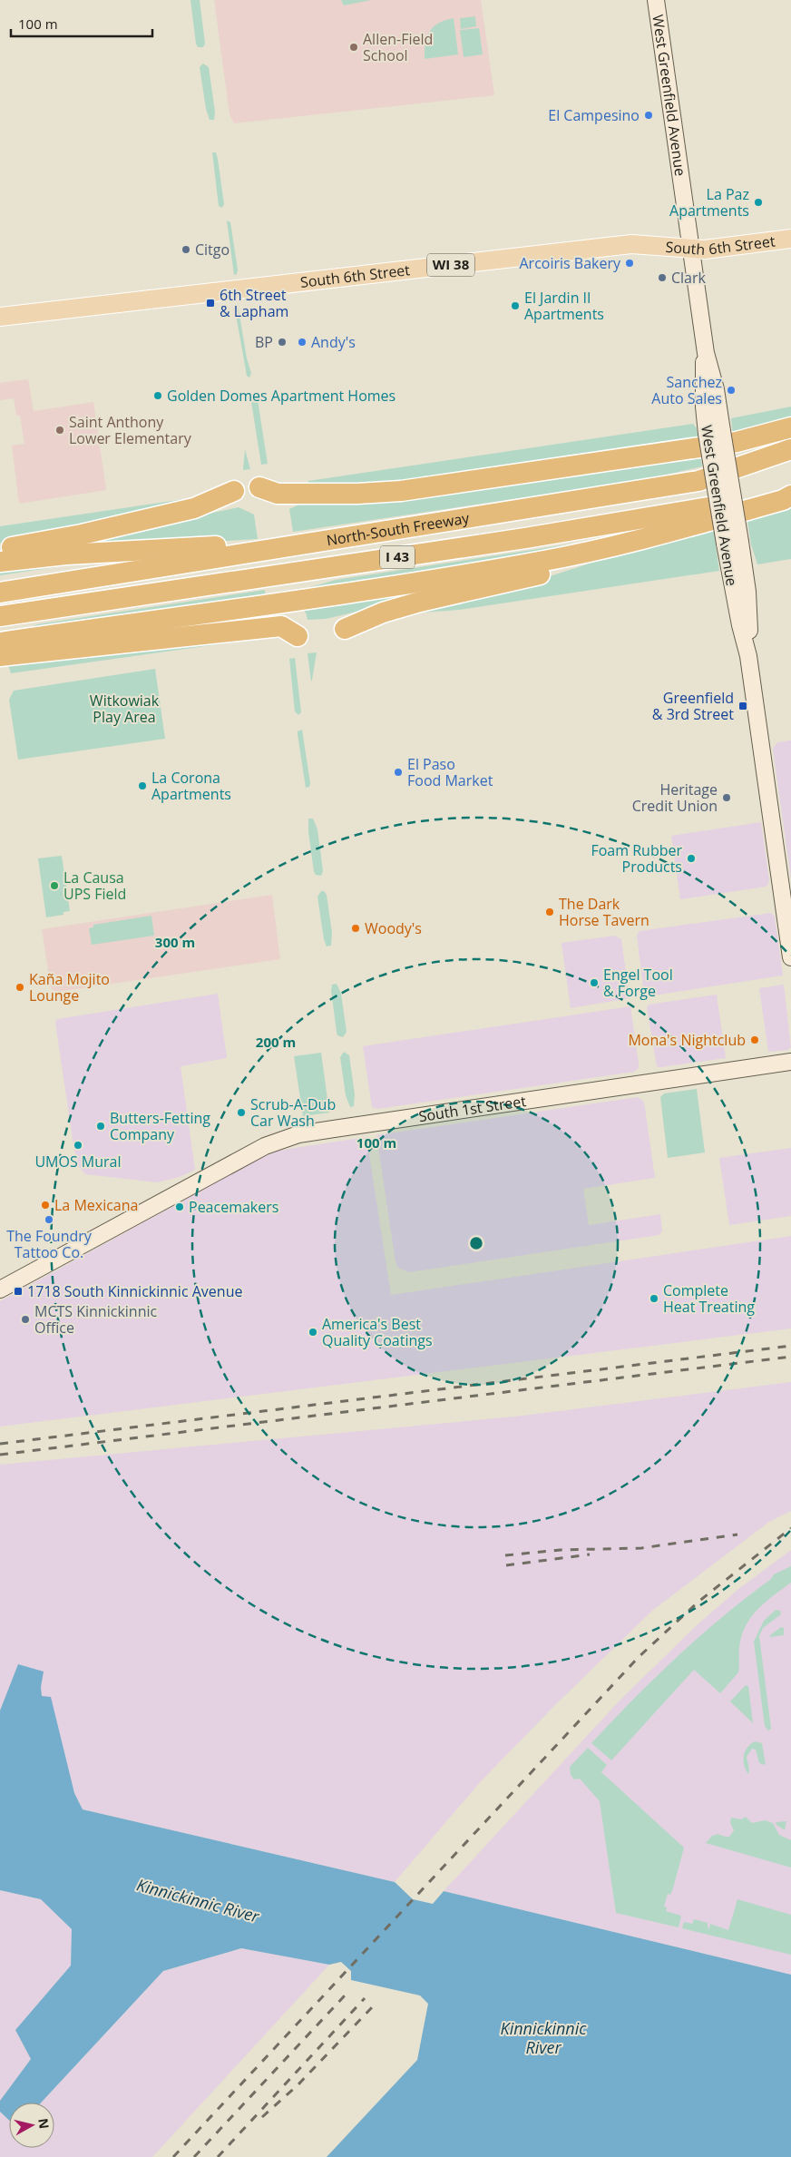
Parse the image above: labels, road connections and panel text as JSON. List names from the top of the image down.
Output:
{
  "streets": {
    "highway": ["North-South Freeway", "I 43"],
    "main road": [
      "West Greenfield Avenue",
      "South 6th Street",
      "WI 38",
      "South 1st Street"
    ]
  },
  "crossings": [
    ["West Greenfield Avenue", "South 6th Street"]
  ],
  "water": ["Kinnickinnic River"],
  "parks": ["Witkowiak Play Area"],
  "places": {
    "other": [
      "Allen-Field School",
      "El Campesino",
      "La Paz Apartments",
      "Citgo",
      "Arcoiris Bakery",
      "Clark",
      "El Jardin II Apartments",
      "BP",
      "Andy's",
      "Sanchez Auto Sales",
      "Golden Domes Apartment Homes",
      "Saint Anthony Lower Elementary",
      "El Paso Food Market",
      "La Corona Apartments",
      "Heritage Credit Union",
      "Foam Rubber Products",
      "La Causa UPS Field",
      "The Dark Horse Tavern",
      "Woody's",
      "Engel Tool & Forge",
      "Kaña Mojito Lounge",
      "Mona's Nightclub",
      "Scrub-A-Dub Car Wash",
      "Butters-Fetting Company",
      "UMOS Mural",
      "La Mexicana",
      "Peacemakers",
      "The Foundry Tattoo Co.",
      "Complete Heat Treating",
      "MCTS Kinnickinnic Office",
      "America's Best Quality Coatings"
    ],
    "transit": ["6th Street & Lapham", "Greenfield & 3rd Street", "1718 South Kinnickinnic Avenue"]
  },
  "scale_bar": "100 m",
  "north": "right",
  "rings": ["300 m", "200 m", "100 m"]
}
